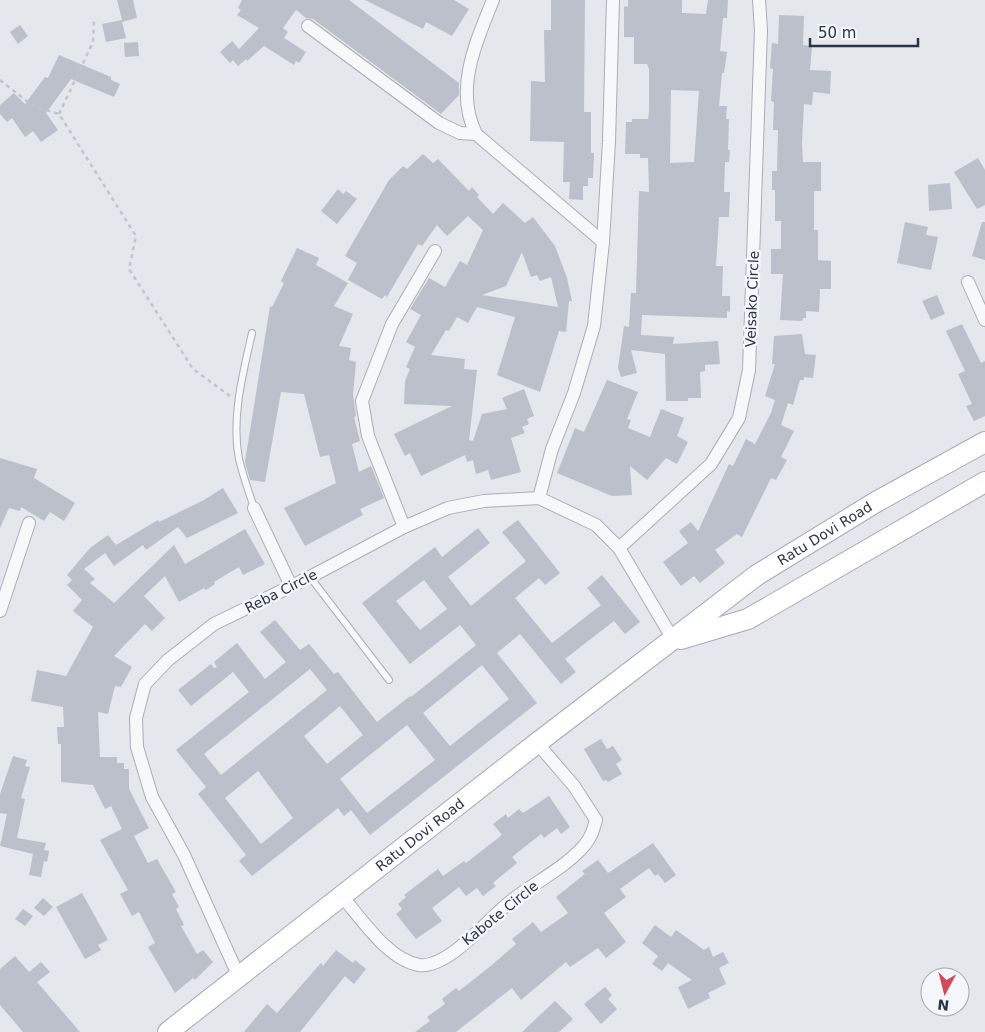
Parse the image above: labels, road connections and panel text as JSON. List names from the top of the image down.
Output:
{
  "streets": {
    "main road": ["Ratu Dovi Road"],
    "street": ["Veisako Circle", "Reba Circle", "Kabote Circle"]
  },
  "crossings": [
    ["Veisako Circle", "Reba Circle"],
    ["Ratu Dovi Road", "Reba Circle"],
    ["Ratu Dovi Road", "Kabote Circle"]
  ],
  "scale_bar": "50 m",
  "north": "bottom"
}
